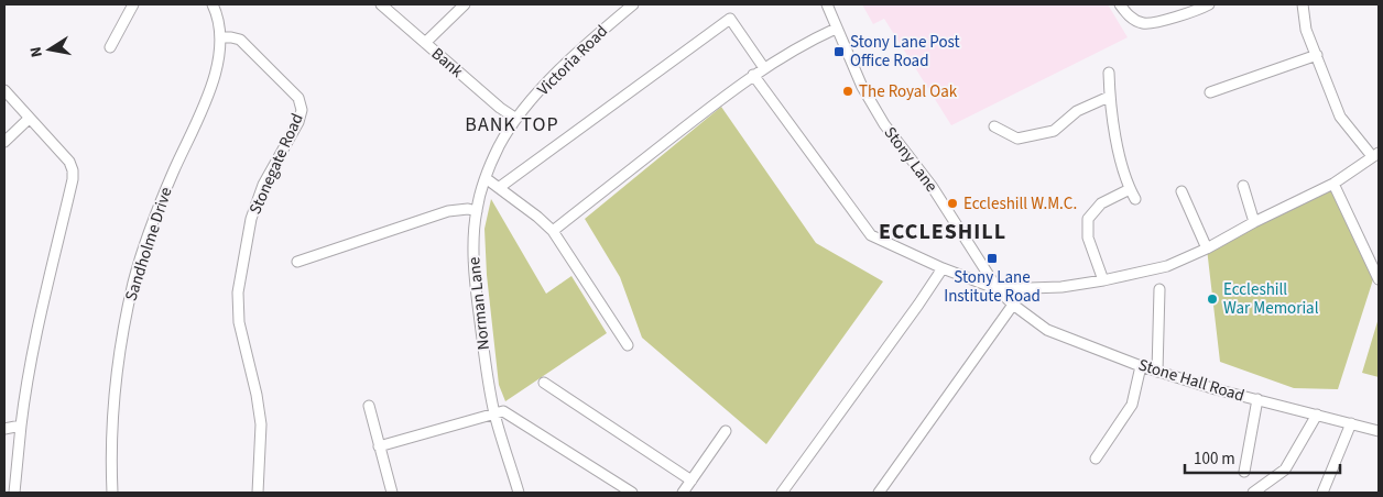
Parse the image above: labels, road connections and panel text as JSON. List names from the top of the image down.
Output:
{
  "streets": {
    "street": [
      "Victoria Road",
      "Bank",
      "Stony Lane",
      "Stonegate Road",
      "Sandholme Drive",
      "Norman Lane",
      "Stone Hall Road"
    ]
  },
  "crossings": [
    ["Victoria Road", "Bank"],
    ["Victoria Road", "Norman Lane"],
    ["Bank", "Norman Lane"],
    ["Stony Lane", "Stone Hall Road"],
    ["Stonegate Road", "Sandholme Drive"]
  ],
  "districts": ["BANK TOP", "ECCLESHILL"],
  "places": {
    "transit": ["Stony Lane Post Office Road", "Stony Lane Institute Road"],
    "other": ["The Royal Oak", "Eccleshill W.M.C.", "Eccleshill War Memorial"]
  },
  "scale_bar": "100 m",
  "north": "left"
}
